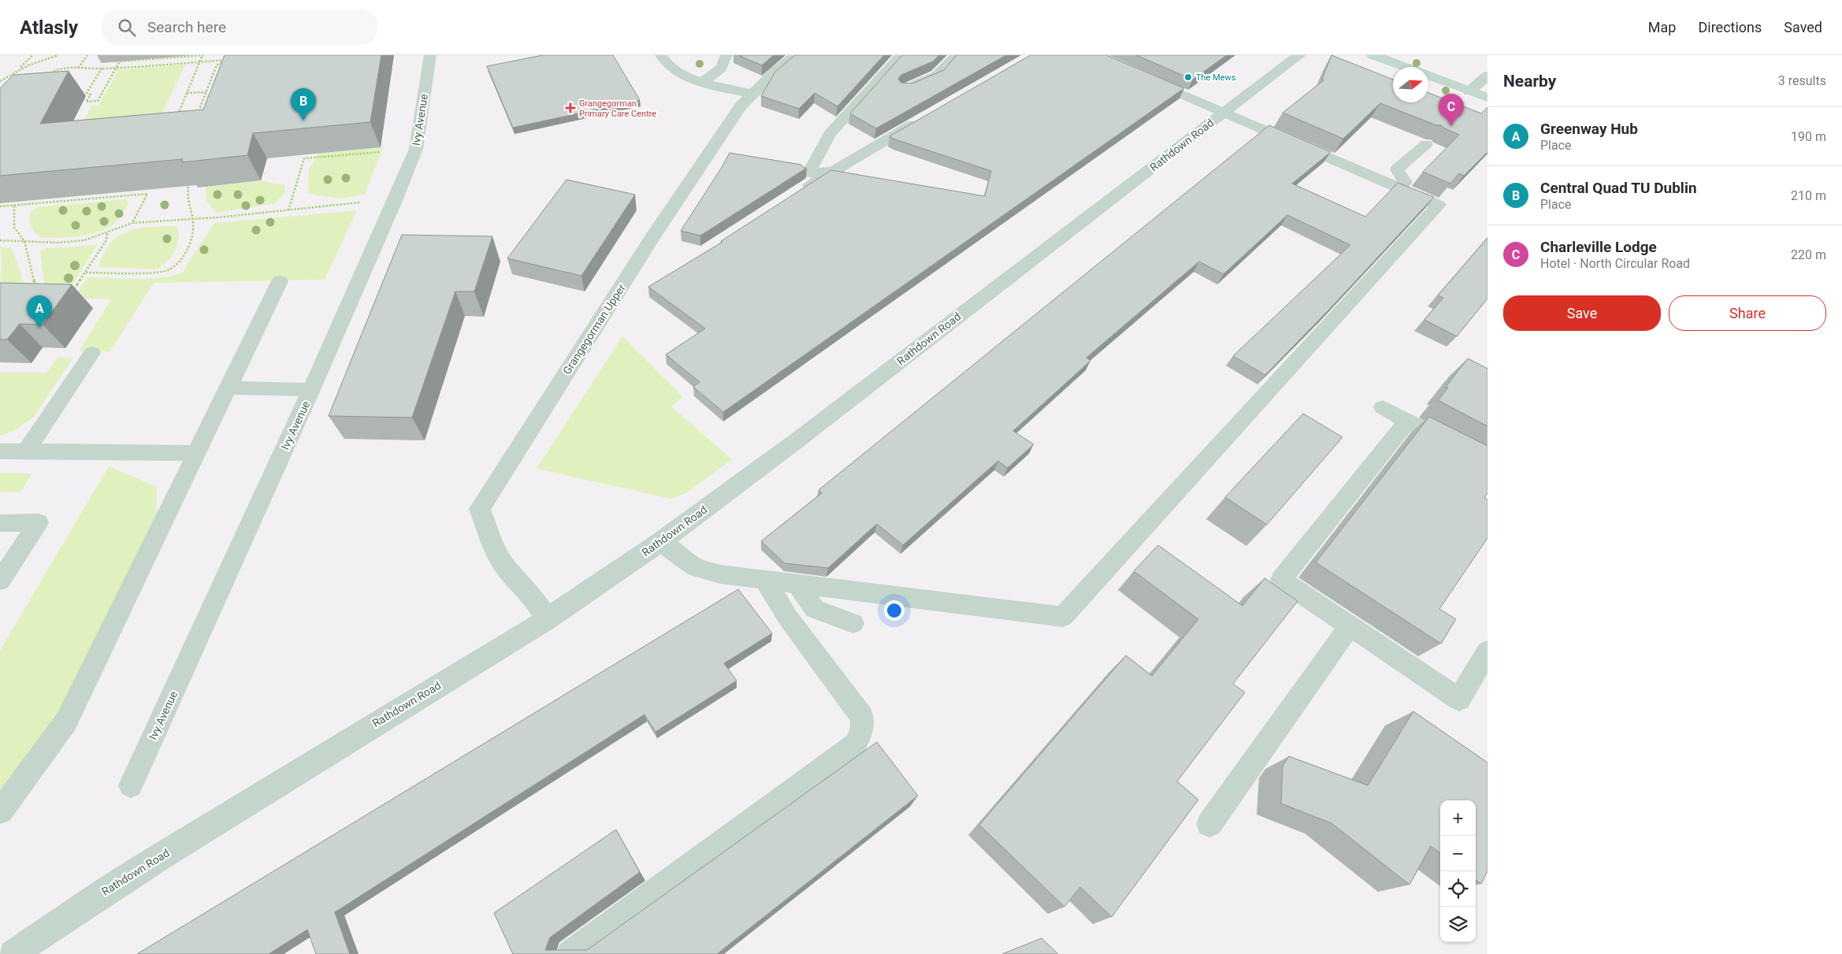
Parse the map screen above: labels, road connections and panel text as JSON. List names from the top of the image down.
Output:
{
  "streets": {
    "street": ["Rathdown Road", "Grangegorman Upper"],
    "lane": ["Ivy Avenue"]
  },
  "crossings": [
    ["Rathdown Road", "Grangegorman Upper"]
  ],
  "places": {
    "other": ["The Mews"],
    "health": ["Grangegorman Primary Care Centre"]
  },
  "north": "right",
  "page": {
    "header": "Atlasly",
    "search": "Search here",
    "nav": ["Map", "Directions", "Saved"],
    "heading": ["Nearby", "3 results"],
    "pins": ["B", "C", "A"],
    "list": [
      {
        "mark": "A",
        "name": "Greenway Hub",
        "note": "Place",
        "value": "190 m"
      },
      {
        "mark": "B",
        "name": "Central Quad TU Dublin",
        "note": "Place",
        "value": "210 m"
      },
      {
        "mark": "C",
        "name": "Charleville Lodge",
        "note": "Hotel · North Circular Road",
        "value": "220 m"
      }
    ],
    "buttons": ["Save", "Share"],
    "map_buttons": ["+", "−"]
  }
}
